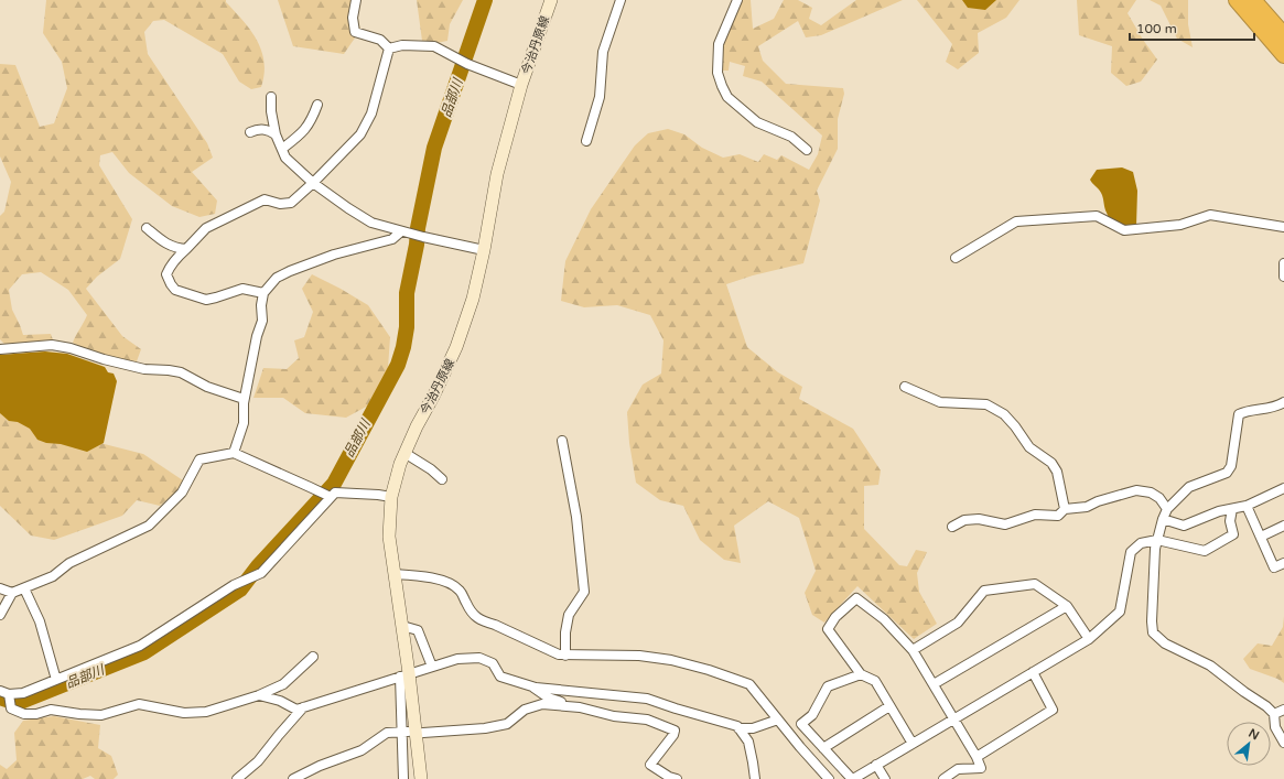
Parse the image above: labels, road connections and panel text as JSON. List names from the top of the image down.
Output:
{
  "streets": {
    "main road": ["今治丹原線"]
  },
  "water": ["品部川"],
  "scale_bar": "100 m",
  "north": "top right"
}
